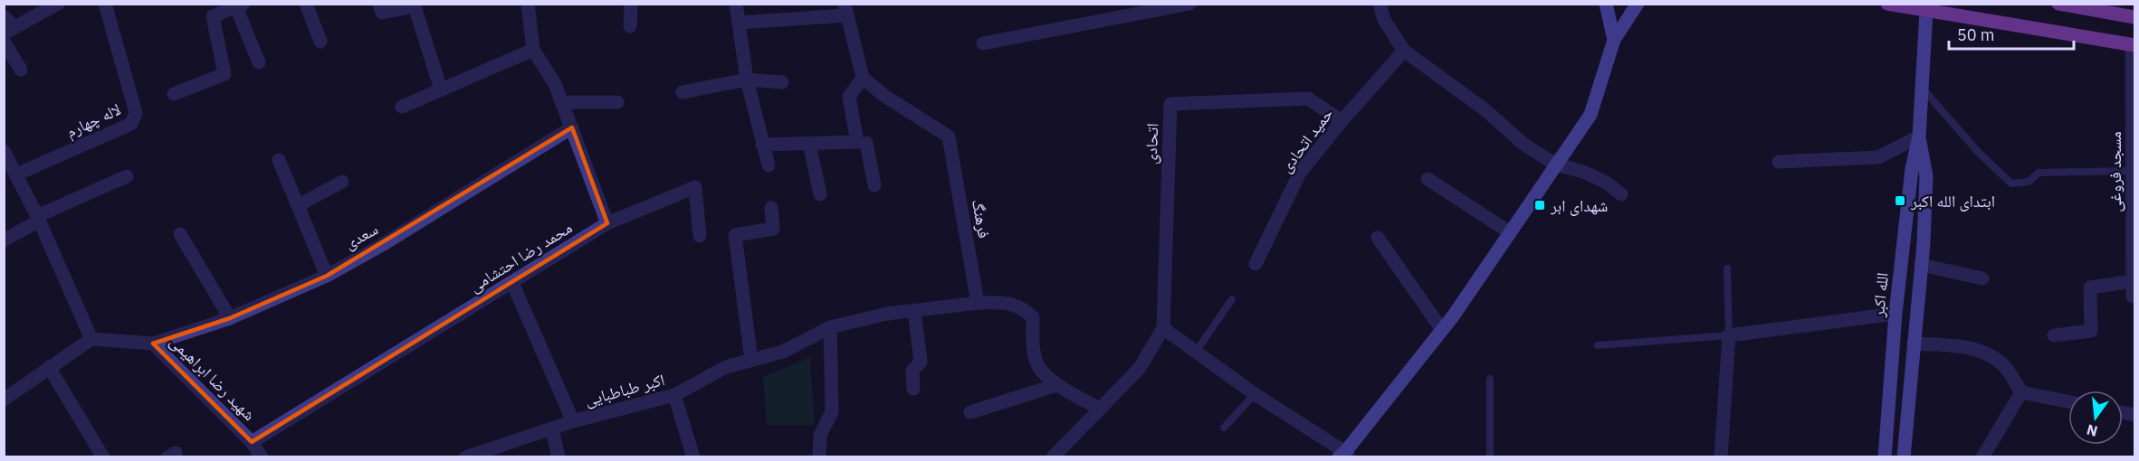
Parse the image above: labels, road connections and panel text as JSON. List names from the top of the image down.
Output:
{
  "streets": {
    "main road": ["الله اکبر"],
    "street": [
      "لاله چهارم",
      "حمید اتحادی",
      "اتحادی",
      "مسجد فروغی",
      "فرهنگ",
      "سعدی",
      "محمد رضا احتشامی",
      "شهید رضا ابراهیمی",
      "اکبر طباطبایی"
    ]
  },
  "crossings": [
    ["حمید اتحادی", "اتحادی"],
    ["فرهنگ", "اکبر طباطبایی"],
    ["سعدی", "شهید رضا ابراهیمی"],
    ["محمد رضا احتشامی", "شهید رضا ابراهیمی"]
  ],
  "places": {
    "transit": ["ابتدای الله اکبر", "شهدای ابر"]
  },
  "scale_bar": "50 m",
  "north": "bottom"
}
